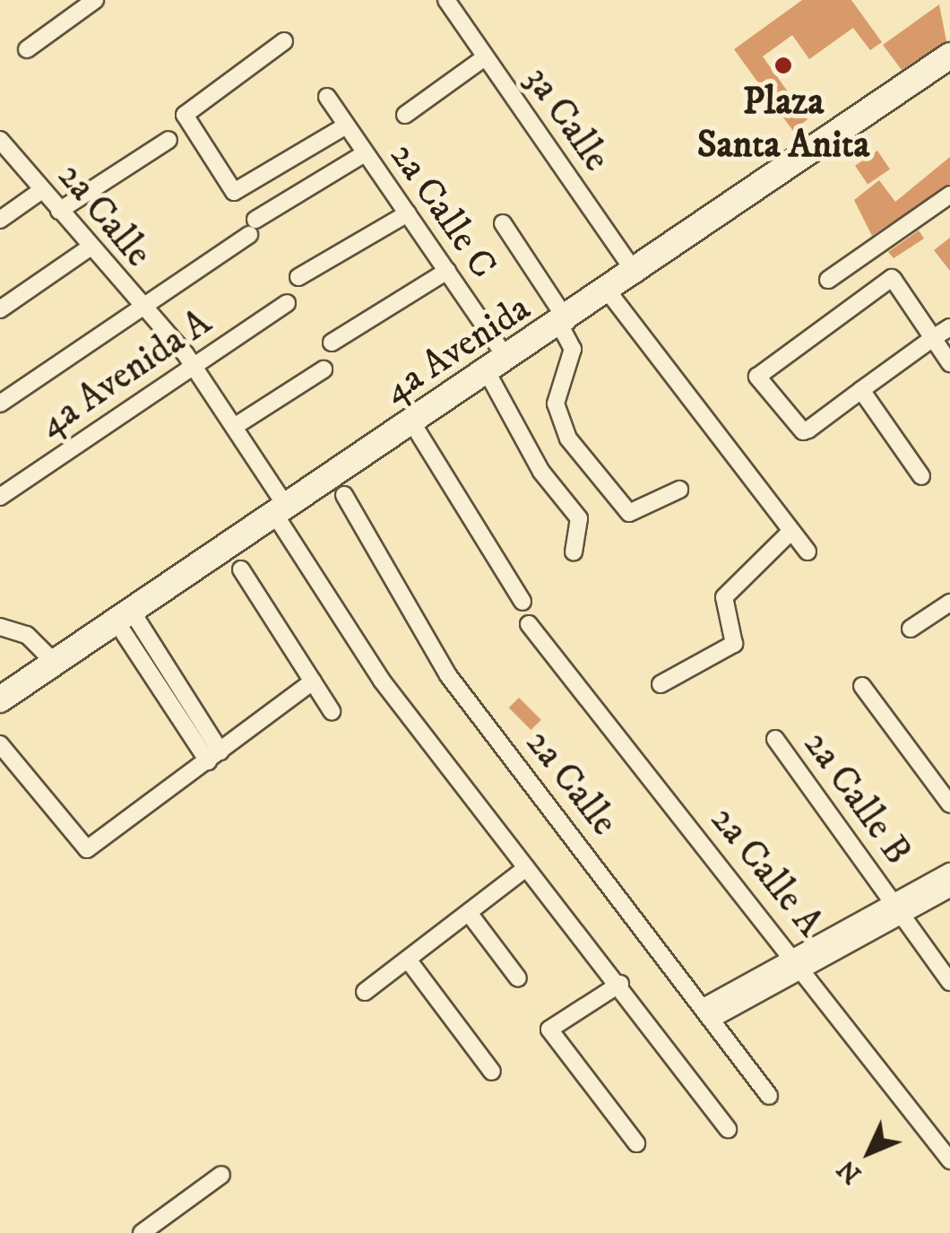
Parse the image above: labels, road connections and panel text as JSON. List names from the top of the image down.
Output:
{
  "streets": {
    "main road": ["4a Avenida"],
    "street": [
      "3a Calle",
      "2a Calle C",
      "2a Calle",
      "4a Avenida A",
      "2a Calle B",
      "2a Calle A"
    ]
  },
  "crossings": [
    ["3a Calle", "4a Avenida"],
    ["2a Calle C", "4a Avenida"],
    ["2a Calle", "4a Avenida"],
    ["2a Calle", "4a Avenida A"]
  ],
  "places": ["Plaza Santa Anita"],
  "north": "bottom left"
}
